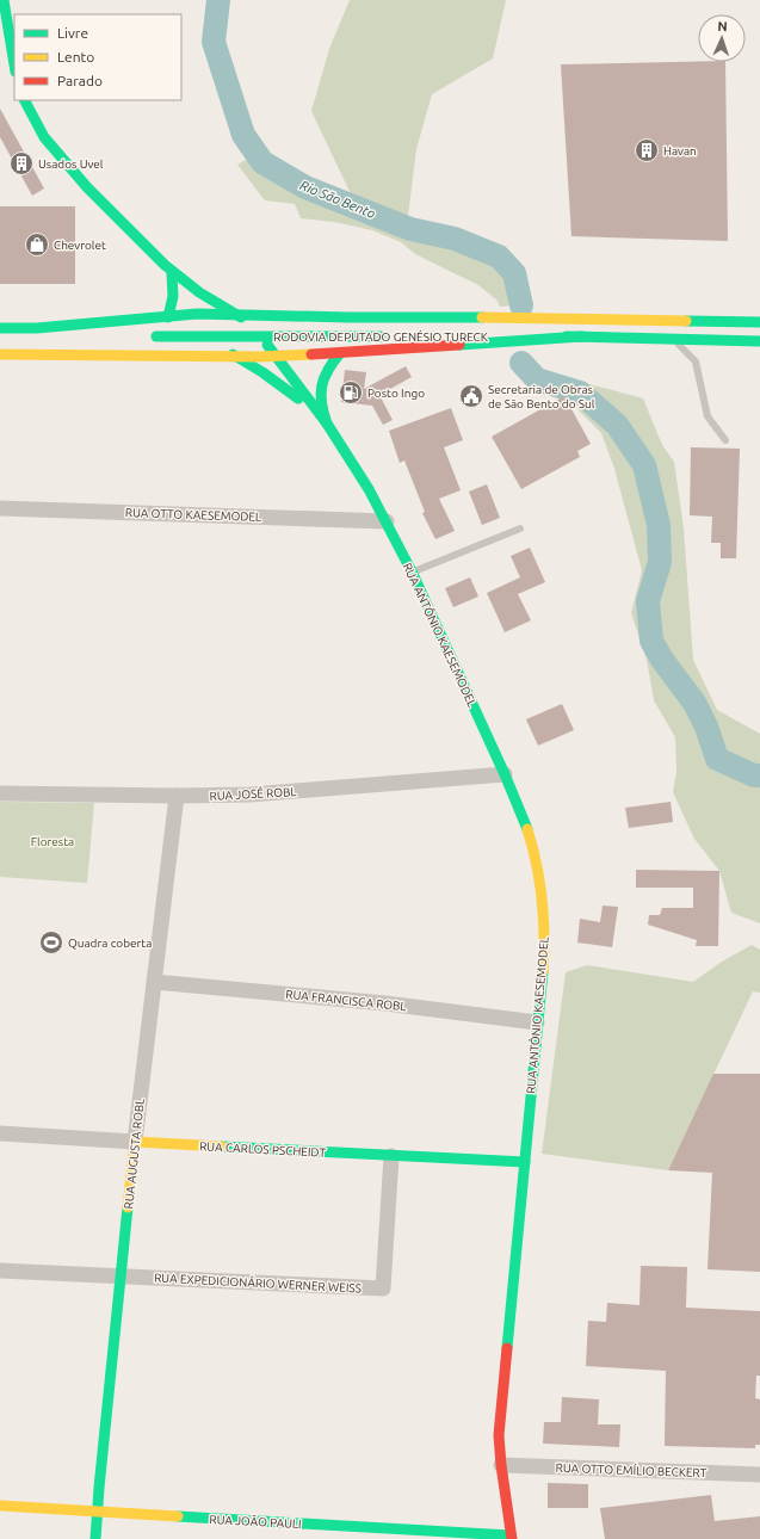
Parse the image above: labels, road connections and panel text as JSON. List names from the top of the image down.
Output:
{
  "streets": {
    "main road": [
      "RODOVIA DEPUTADO GENÉSIO TURECK",
      "RUA ANTÔNIO KAESEMODEL",
      "RUA CARLOS PSCHEIDT",
      "RUA AUGUSTA ROBL",
      "RUA JOÃO PAULI"
    ],
    "street": [
      "RUA OTTO KAESEMODEL",
      "RUA JOSÉ ROBL",
      "RUA FRANCISCA ROBL",
      "RUA EXPEDICIONÁRIO WERNER WEISS",
      "RUA OTTO EMÍLIO BECKERT"
    ]
  },
  "crossings": [
    ["RUA OTTO KAESEMODEL", "RUA ANTÔNIO KAESEMODEL"],
    ["RUA ANTÔNIO KAESEMODEL", "RUA JOSÉ ROBL"],
    ["RUA ANTÔNIO KAESEMODEL", "RUA FRANCISCA ROBL"],
    ["RUA ANTÔNIO KAESEMODEL", "RUA CARLOS PSCHEIDT"],
    ["RUA ANTÔNIO KAESEMODEL", "RUA OTTO EMÍLIO BECKERT"],
    ["RUA ANTÔNIO KAESEMODEL", "RUA JOÃO PAULI"],
    ["RUA JOSÉ ROBL", "RUA AUGUSTA ROBL"],
    ["RUA FRANCISCA ROBL", "RUA AUGUSTA ROBL"],
    ["RUA CARLOS PSCHEIDT", "RUA AUGUSTA ROBL"],
    ["RUA CARLOS PSCHEIDT", "RUA EXPEDICIONÁRIO WERNER WEISS"],
    ["RUA AUGUSTA ROBL", "RUA EXPEDICIONÁRIO WERNER WEISS"],
    ["RUA AUGUSTA ROBL", "RUA JOÃO PAULI"]
  ],
  "water": ["Rio São Bento"],
  "parks": ["Floresta"],
  "places": {
    "building": ["Havan", "Usados Uvel"],
    "shop": ["Chevrolet"],
    "fuel station": ["Posto Ingo"],
    "public building": ["Secretaria de Obras de São Bento do Sul"],
    "sports": ["Quadra coberta"]
  },
  "legend": ["Livre", "Lento", "Parado"],
  "north": "top"
}
